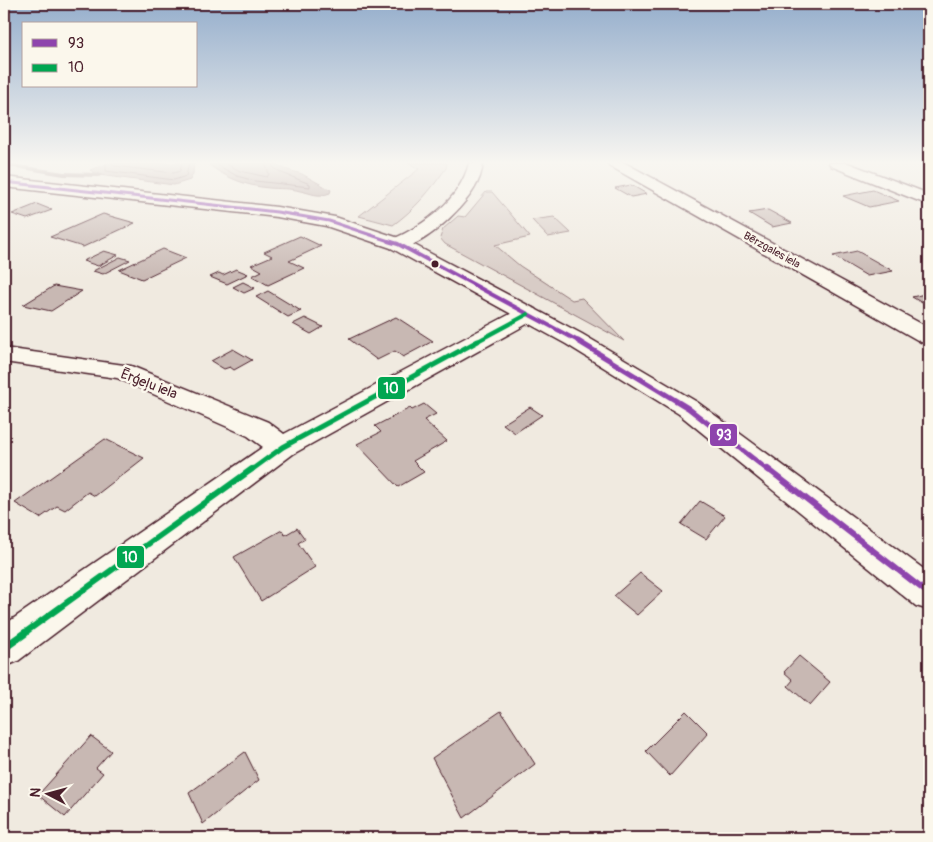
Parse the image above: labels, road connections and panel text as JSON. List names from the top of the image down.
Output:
{
  "streets": {
    "street": ["Bērzgales iela", "Ērģeļu iela"]
  },
  "lines": ["transit line 93", "transit line 10"],
  "legend": ["93", "10"],
  "north": "left"
}
